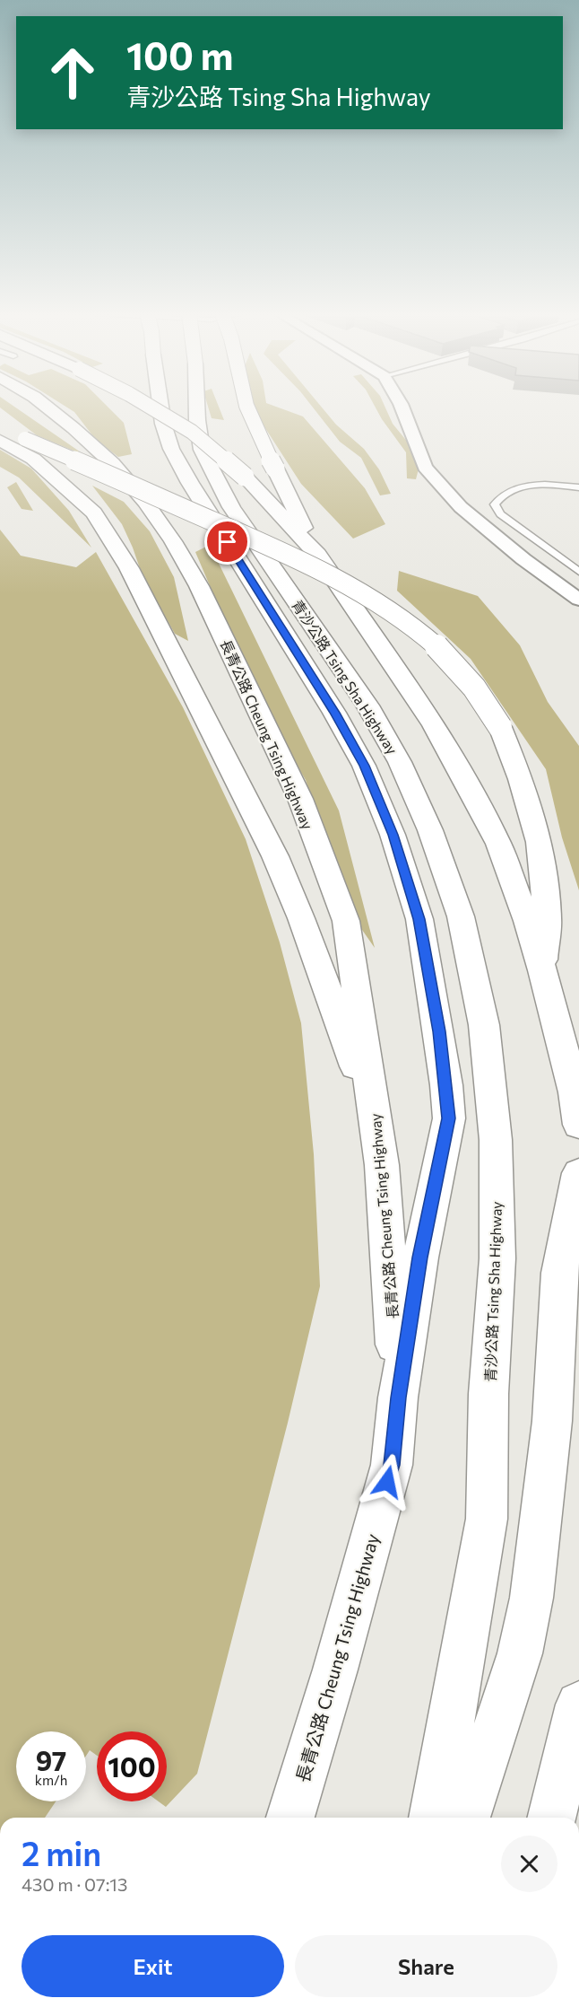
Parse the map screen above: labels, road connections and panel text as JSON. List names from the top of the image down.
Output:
{
  "streets": {
    "highway": ["青沙公路 Tsing Sha Highway", "長青公路 Cheung Tsing Highway"]
  },
  "crossings": [
    ["青沙公路 Tsing Sha Highway", "長青公路 Cheung Tsing Highway"]
  ],
  "page": {
    "turn": ["100 m", "青沙公路 Tsing Sha Highway"],
    "speed": "97 km/h",
    "limit": "100",
    "heading": ["2 min", "430 m · 07:13"],
    "buttons": ["Exit", "Share"]
  }
}
